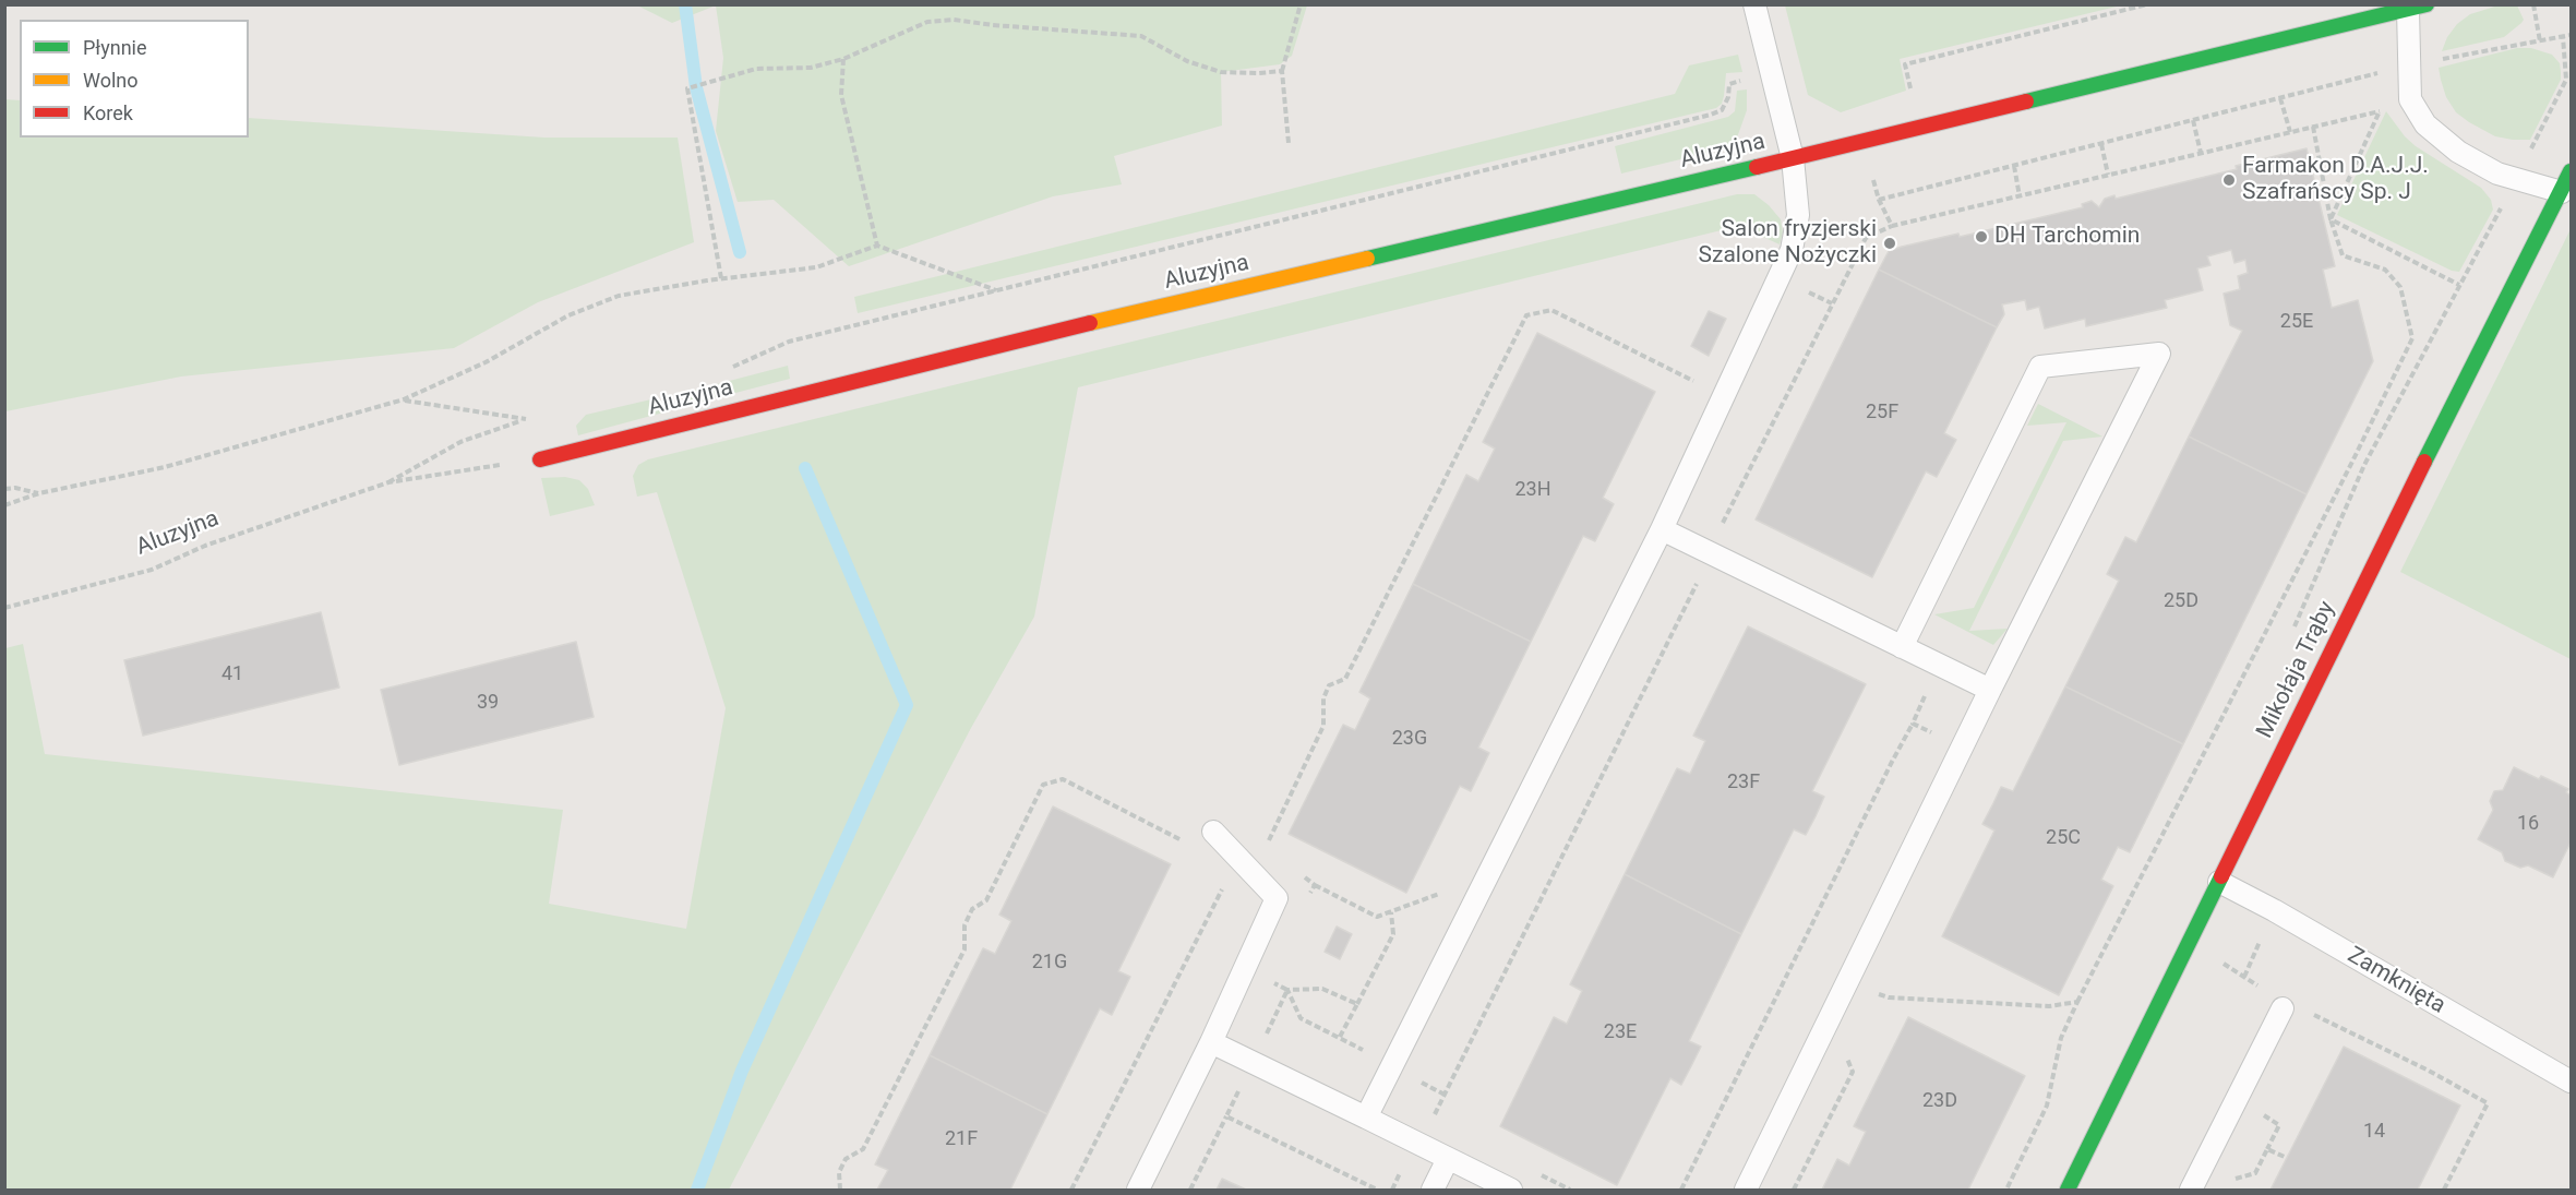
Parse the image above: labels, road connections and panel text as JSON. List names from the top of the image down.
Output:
{
  "streets": {
    "street": ["Aluzyjna", "Mikołaja Trąby"],
    "lane": ["Zamknięta"]
  },
  "crossings": [
    ["Mikołaja Trąby", "Zamknięta"]
  ],
  "places": ["Farmakon D.A.J.J. Szafrańscy Sp. J", "DH Tarchomin", "Salon fryzjerski Szalone Nożyczki"],
  "house_numbers": [
    "25E",
    "25F",
    "23H",
    "25D",
    "41",
    "39",
    "23G",
    "23F",
    "16",
    "25C",
    "21G",
    "23E",
    "23D",
    "14",
    "21F"
  ],
  "legend": ["Płynnie", "Wolno", "Korek"]
}
